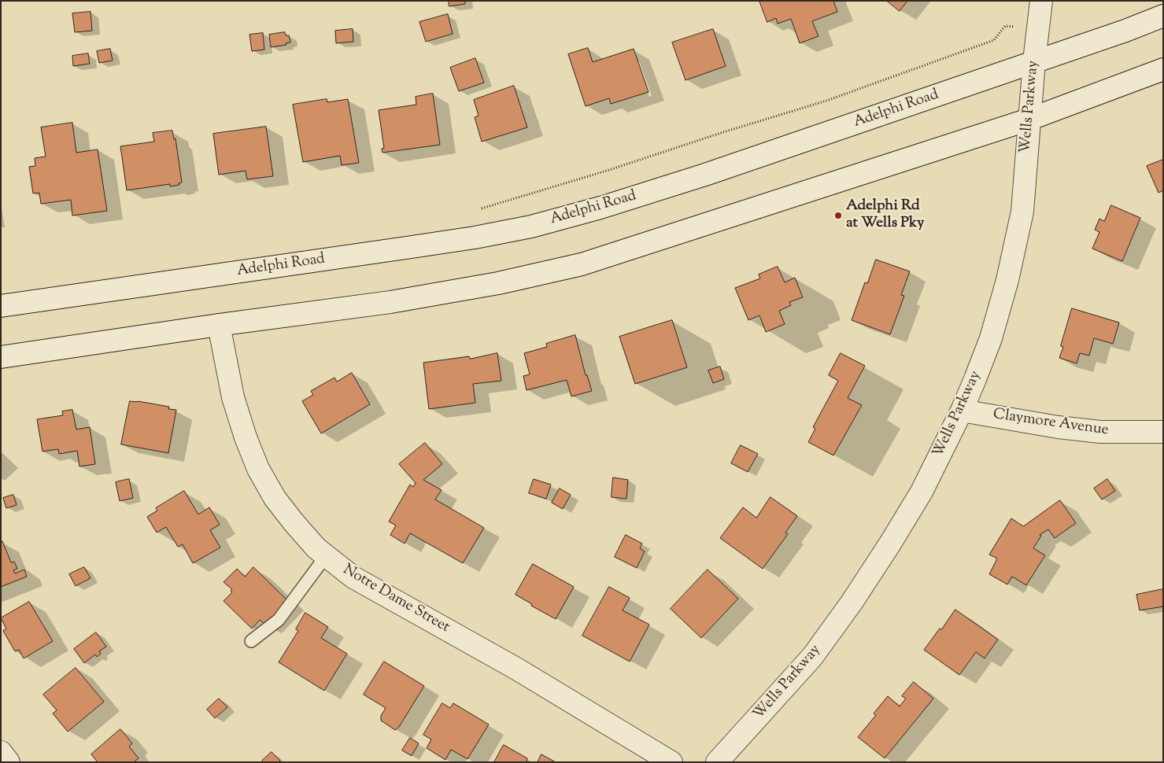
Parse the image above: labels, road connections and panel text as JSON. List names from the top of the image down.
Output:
{
  "streets": {
    "main road": [
      "Wells Parkway",
      "Adelphi Road",
      "Claymore Avenue",
      "Notre Dame Street"
    ]
  },
  "crossings": [
    ["Wells Parkway", "Adelphi Road"],
    ["Wells Parkway", "Claymore Avenue"]
  ],
  "places": ["Adelphi Rd at Wells Pky"]
}
